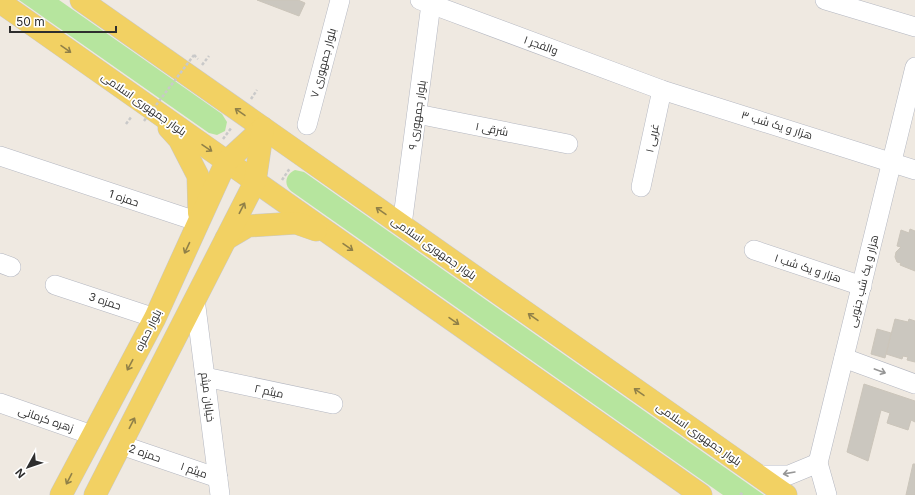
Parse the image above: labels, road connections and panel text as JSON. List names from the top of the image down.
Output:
{
  "streets": {
    "main road": ["بلوار جمهوری اسلامی", "بلوار حمزه"],
    "street": [
      "والفجر ۱",
      "بلوار جمهوری ۷",
      "بلوار جمهوری ۹",
      "هزار و یک شب ۳",
      "شرقی ۱",
      "غربی ۱",
      "حمزه 1",
      "هزار و یک شب ۱",
      "هزار و یک شب جنوبی",
      "حمزه 3",
      "میثم ۲",
      "خیابان میثم",
      "زهره کرمانی",
      "حمزه 2",
      "میثم ۱"
    ]
  },
  "crossings": [
    ["والفجر ۱", "بلوار جمهوری ۹"],
    ["والفجر ۱", "هزار و یک شب ۳"],
    ["والفجر ۱", "غربی ۱"],
    ["بلوار جمهوری اسلامی", "بلوار جمهوری ۹"],
    ["بلوار جمهوری اسلامی", "بلوار حمزه"],
    ["بلوار جمهوری ۹", "شرقی ۱"],
    ["هزار و یک شب ۳", "غربی ۱"],
    ["هزار و یک شب ۳", "هزار و یک شب جنوبی"],
    ["حمزه 1", "بلوار حمزه"],
    ["هزار و یک شب ۱", "هزار و یک شب جنوبی"],
    ["حمزه 3", "بلوار حمزه"],
    ["بلوار حمزه", "زهره کرمانی"],
    ["میثم ۲", "خیابان میثم"],
    ["خیابان میثم", "میثم ۱"],
    ["حمزه 2", "میثم ۱"]
  ],
  "scale_bar": "50 m",
  "north": "bottom left"
}
